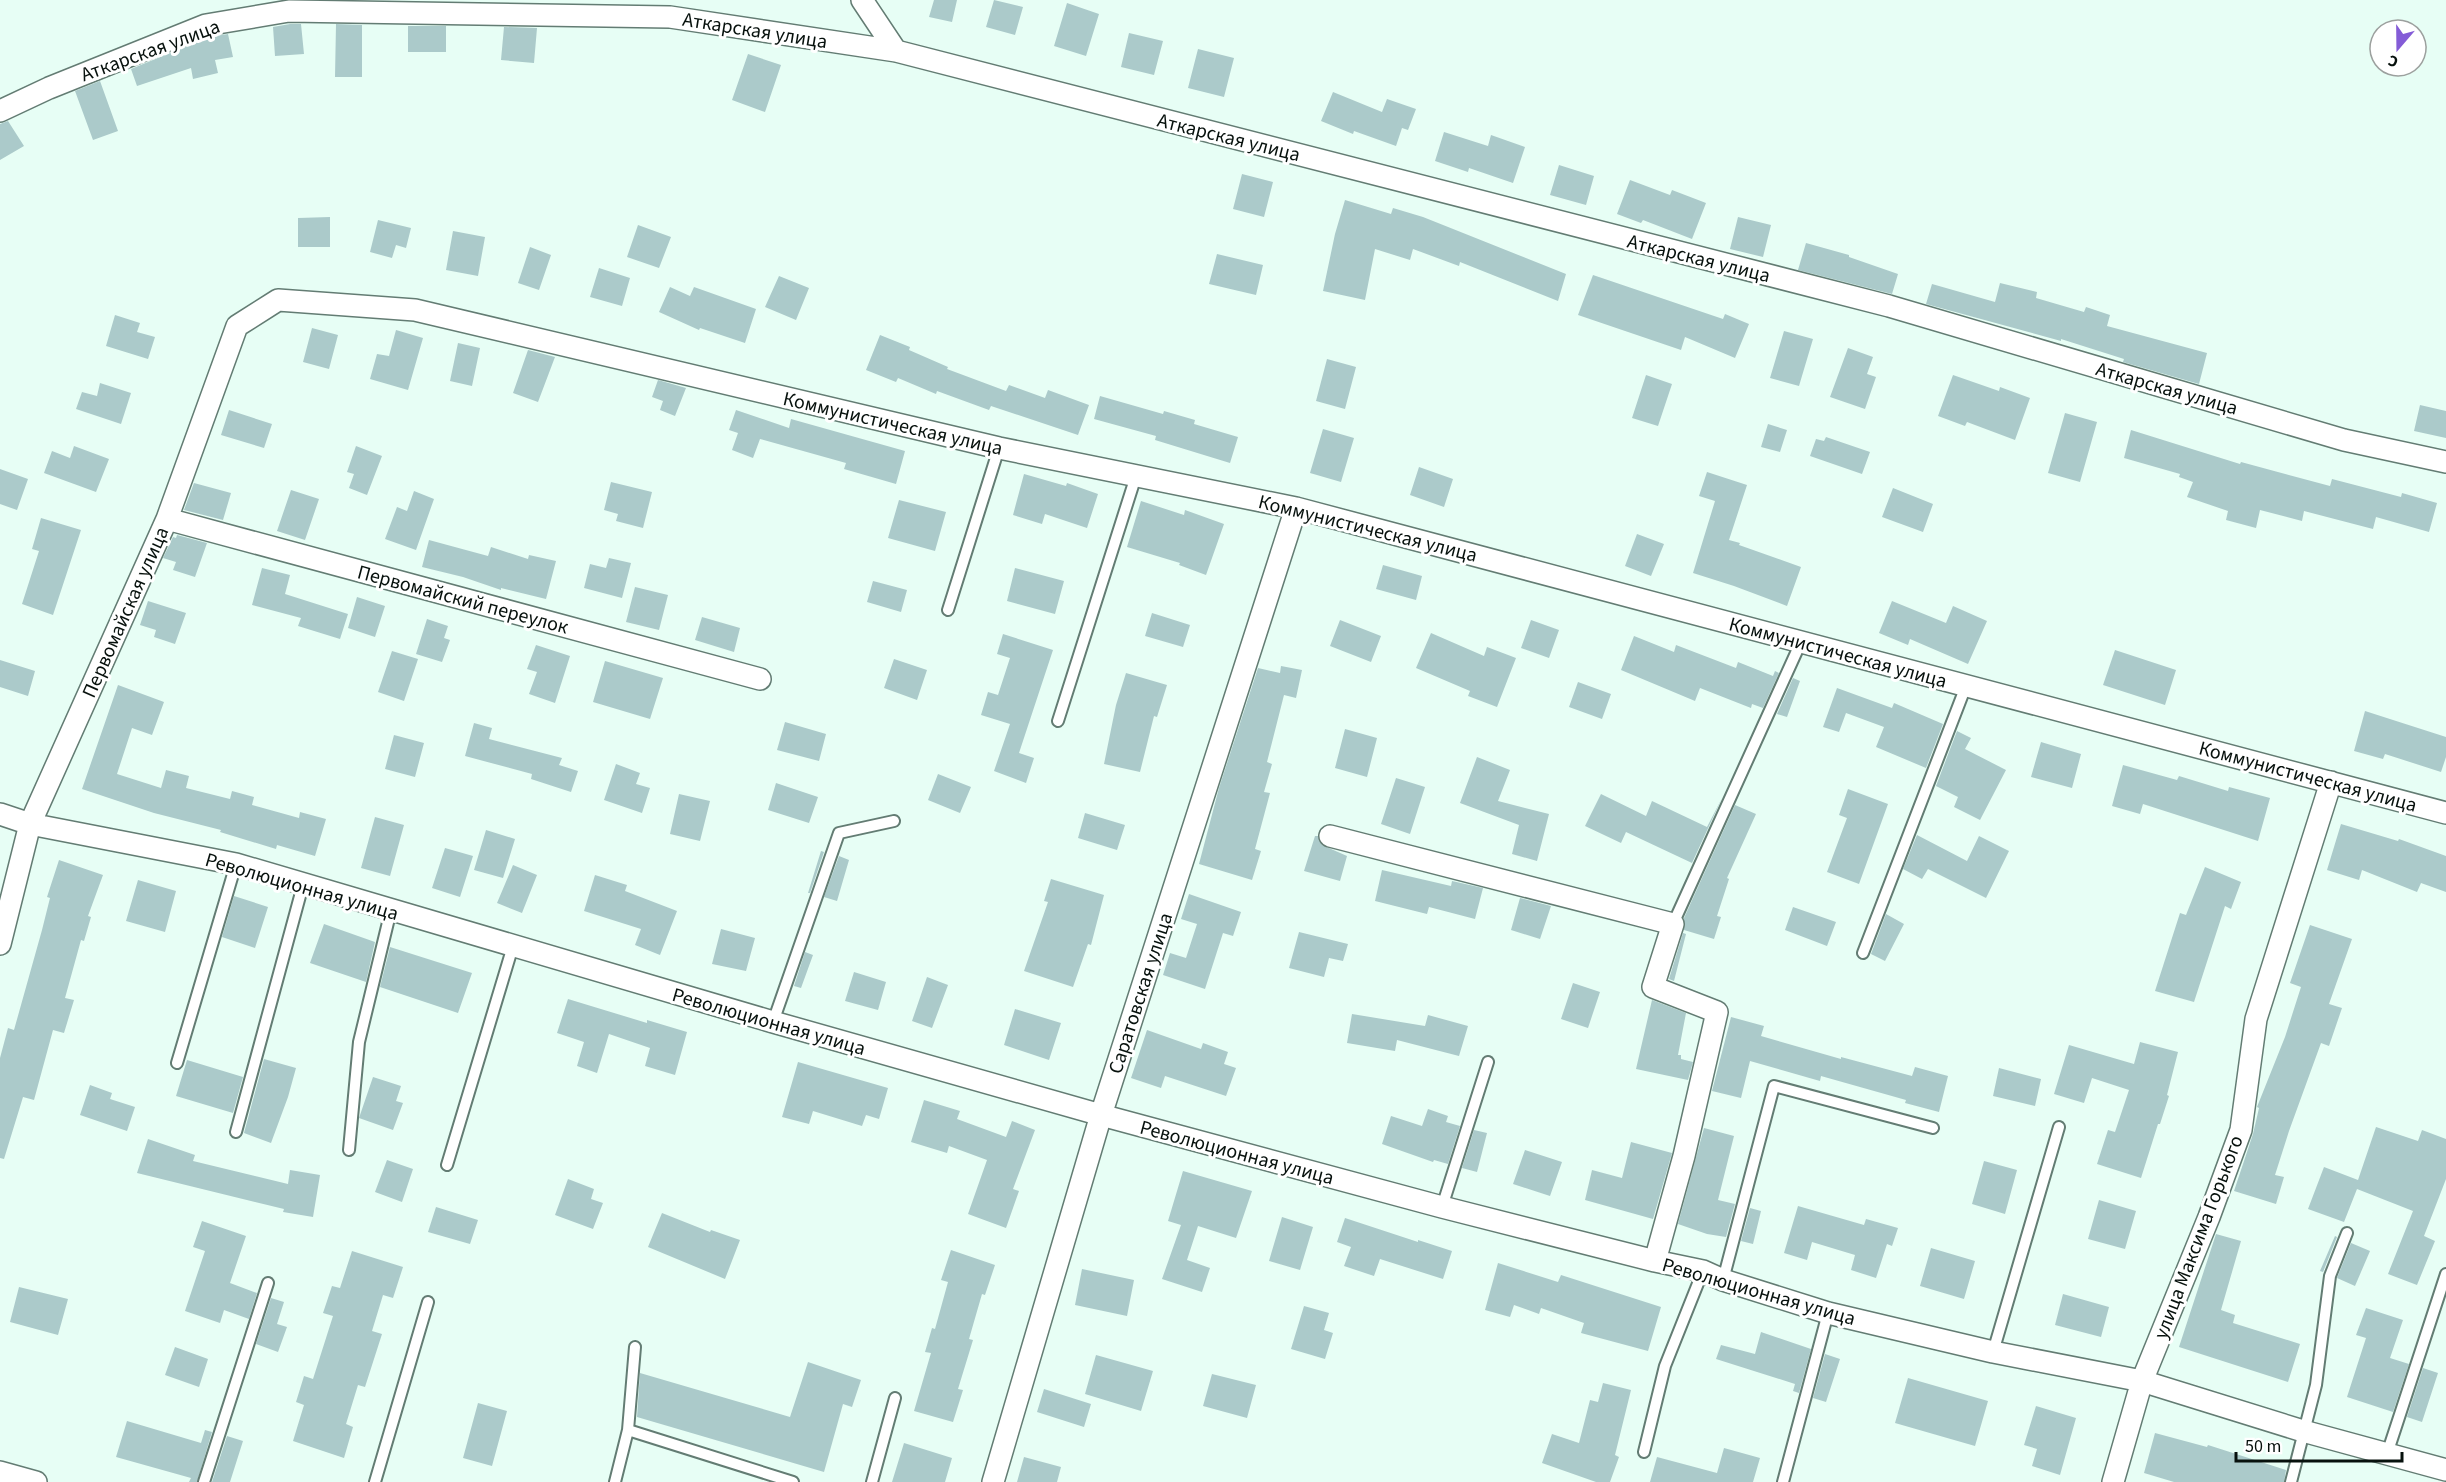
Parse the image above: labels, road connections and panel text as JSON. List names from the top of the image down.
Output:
{
  "streets": {
    "street": [
      "Аткарская улица",
      "Коммунистическая улица",
      "Первомайский переулок",
      "Первомайская улица",
      "Революционная улица",
      "Саратовская улица",
      "улица Максима Горького"
    ]
  },
  "crossings": [
    ["Коммунистическая улица", "Первомайская улица"],
    ["Коммунистическая улица", "Саратовская улица"],
    ["Коммунистическая улица", "улица Максима Горького"],
    ["Первомайский переулок", "Первомайская улица"],
    ["Первомайская улица", "Революционная улица"],
    ["Революционная улица", "Саратовская улица"],
    ["Революционная улица", "улица Максима Горького"]
  ],
  "scale_bar": "50 m",
  "north": "bottom"
}
